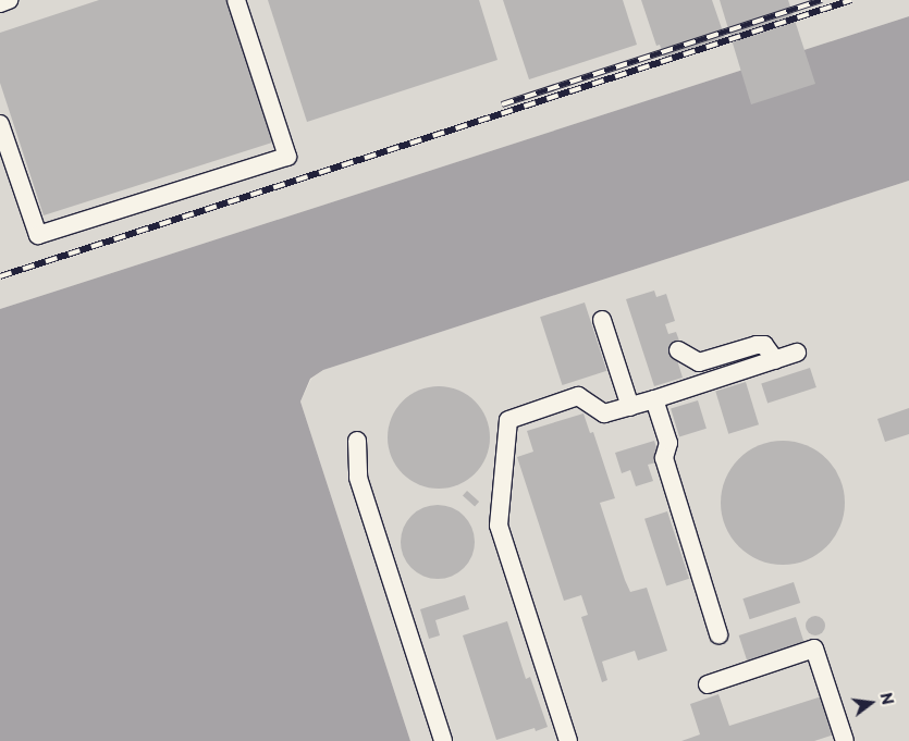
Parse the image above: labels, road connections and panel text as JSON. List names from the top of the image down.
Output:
{
  "north": "right"
}
